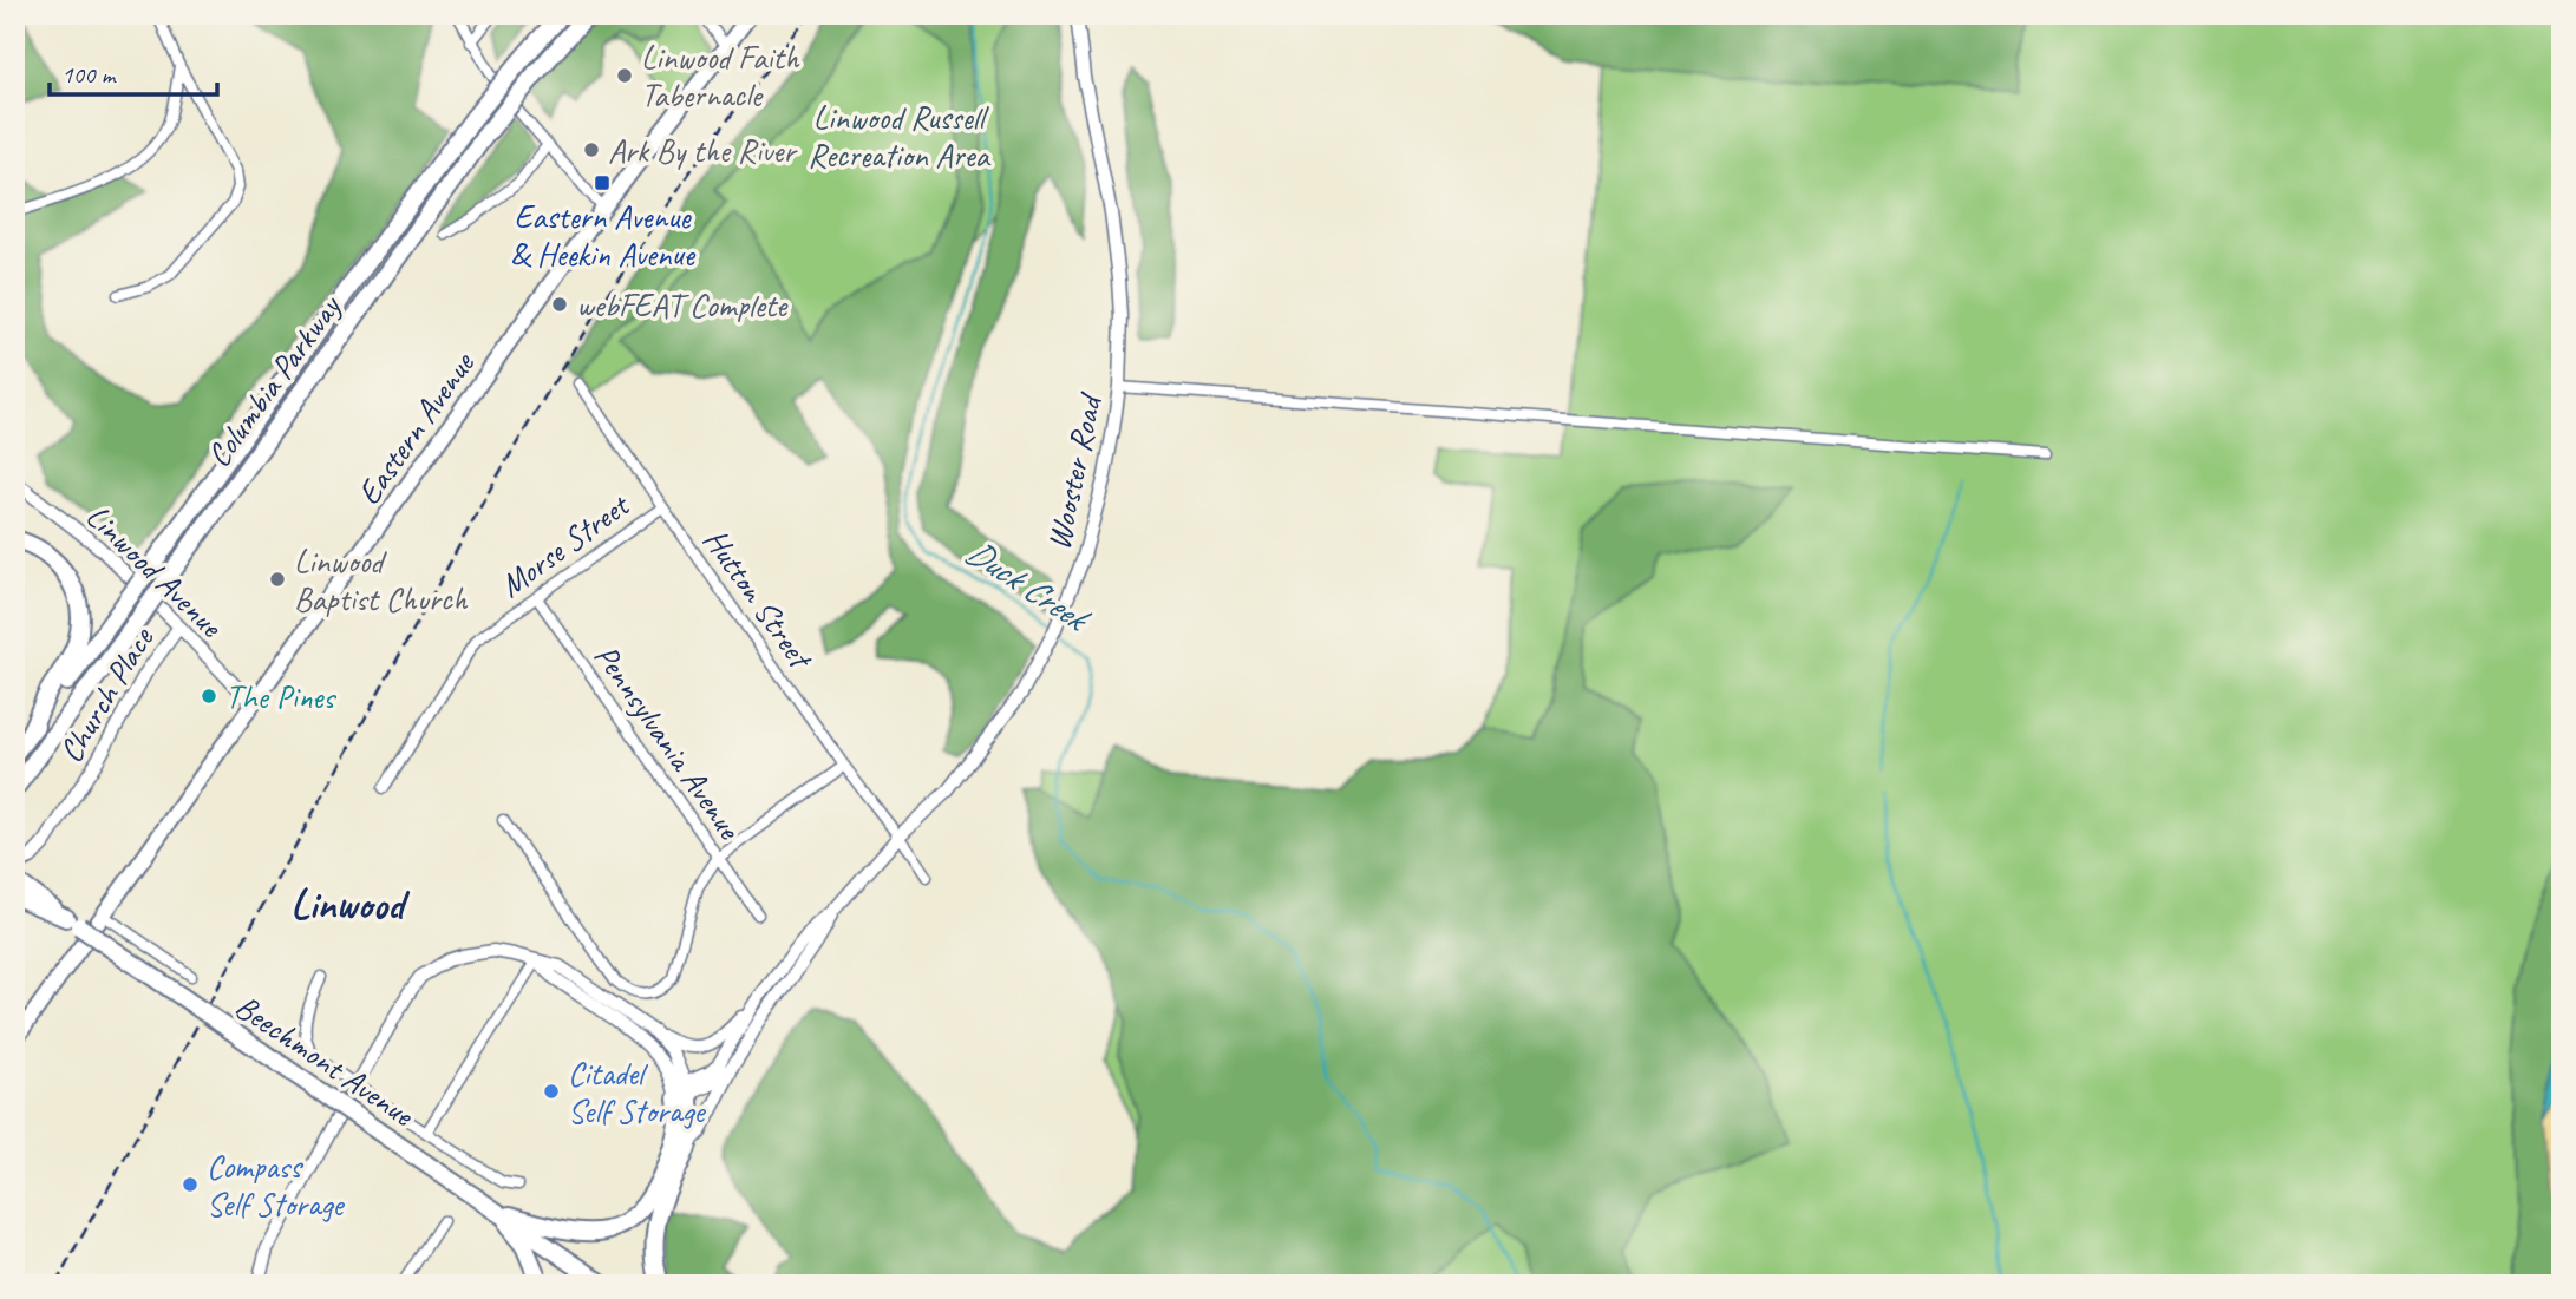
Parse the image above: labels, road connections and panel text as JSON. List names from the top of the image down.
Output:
{
  "streets": {
    "highway": ["Columbia Parkway", "Beechmont Avenue"],
    "main road": ["Eastern Avenue"],
    "street": [
      "Wooster Road",
      "Morse Street",
      "Linwood Avenue",
      "Hutton Street",
      "Church Place",
      "Pennsylvania Avenue"
    ]
  },
  "crossings": [
    ["Eastern Avenue", "Linwood Avenue"],
    ["Wooster Road", "Hutton Street"],
    ["Morse Street", "Hutton Street"],
    ["Morse Street", "Pennsylvania Avenue"],
    ["Linwood Avenue", "Church Place"]
  ],
  "districts": ["Linwood"],
  "water": ["Duck Creek"],
  "parks": ["Linwood Russell Recreation Area"],
  "places": {
    "other": [
      "Linwood Faith Tabernacle",
      "Ark By the River",
      "webFEAT Complete",
      "Linwood Baptist Church",
      "The Pines",
      "Citadel Self Storage",
      "Compass Self Storage"
    ],
    "transit": ["Eastern Avenue & Heekin Avenue"]
  },
  "scale_bar": "100 m"
}
